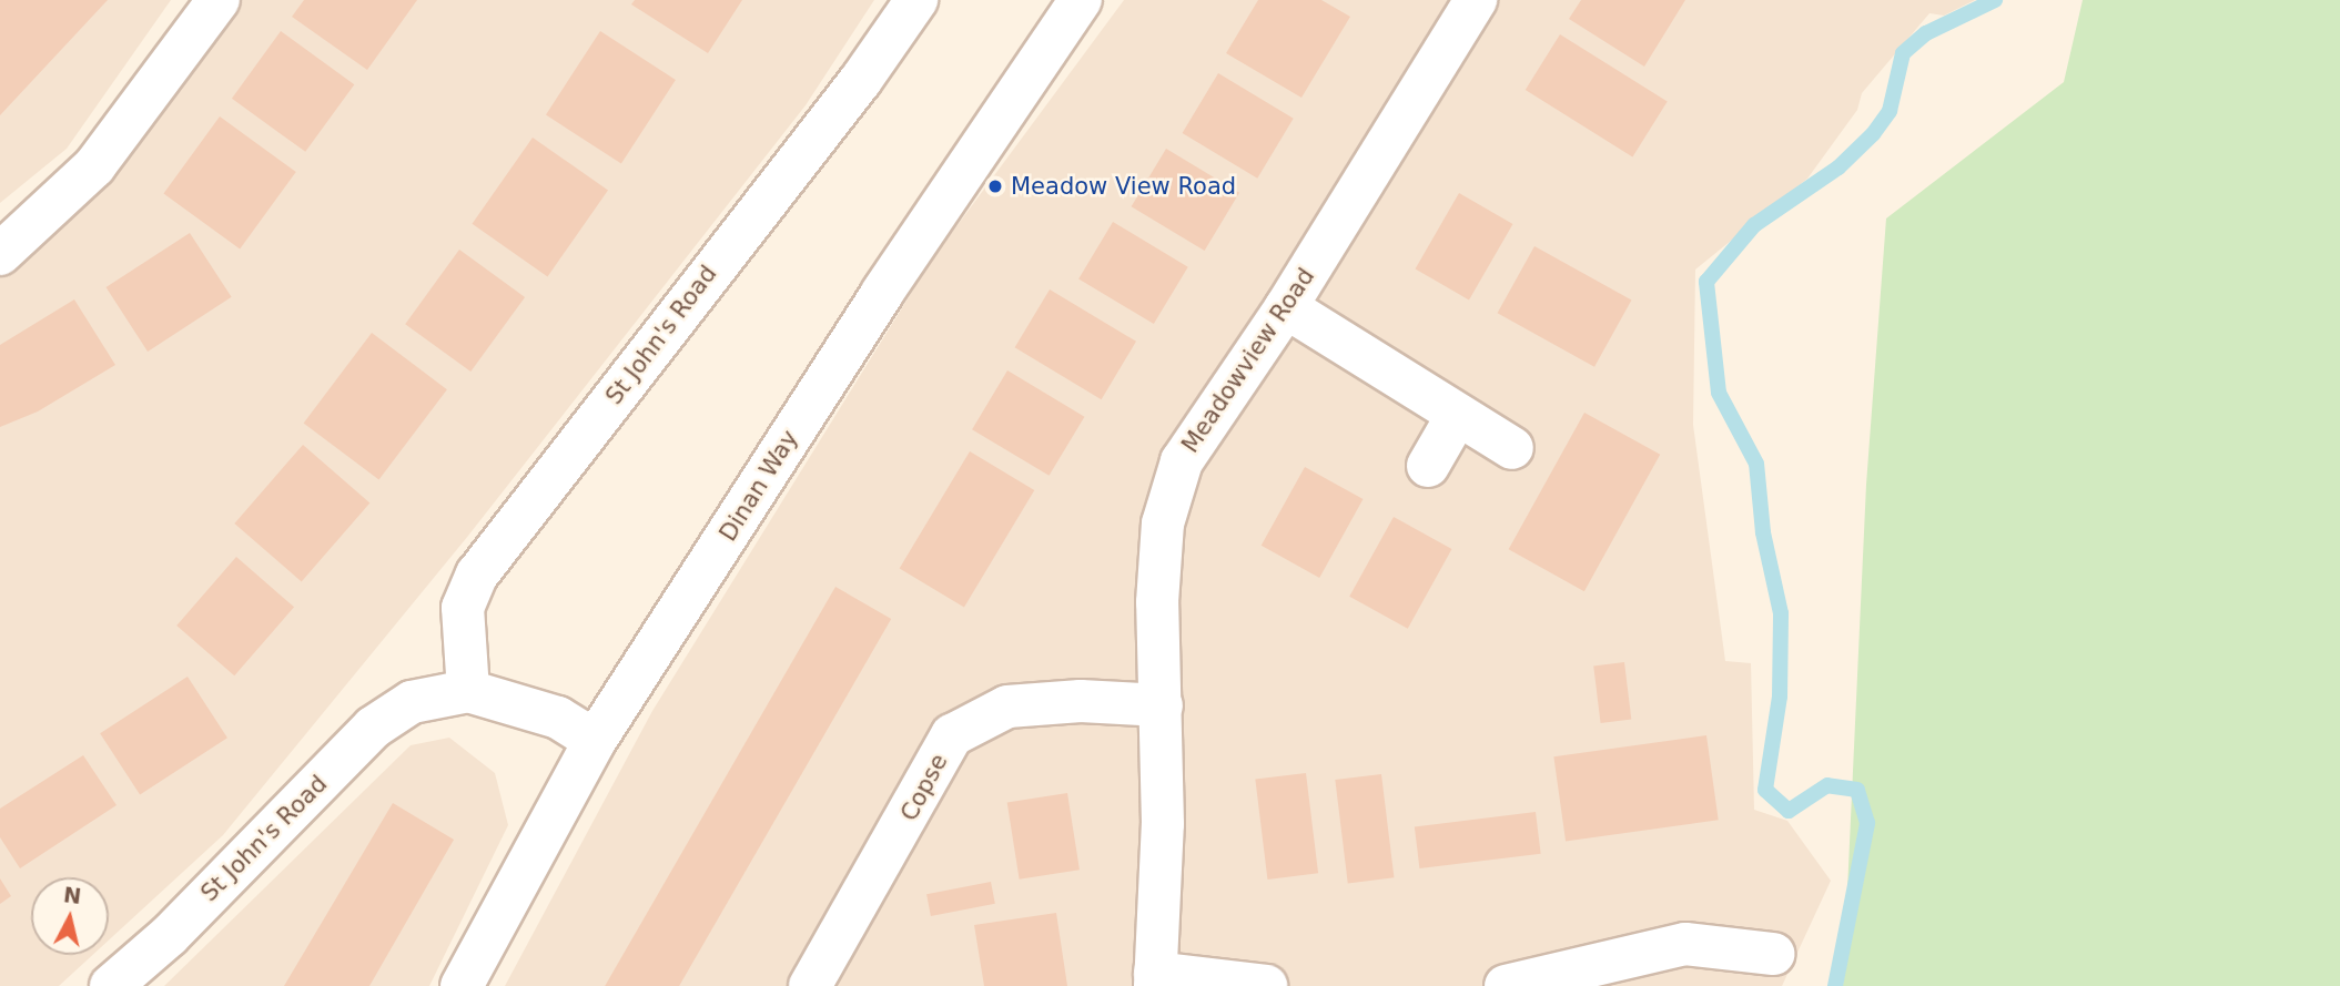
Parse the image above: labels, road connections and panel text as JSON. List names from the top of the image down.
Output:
{
  "streets": {
    "street": [
      "St John's Road",
      "Meadowview Road",
      "Dinan Way",
      "Copse"
    ]
  },
  "crossings": [
    ["St John's Road", "Dinan Way"],
    ["Meadowview Road", "Copse"]
  ],
  "places": ["Meadow View Road"],
  "north": "top"
}
